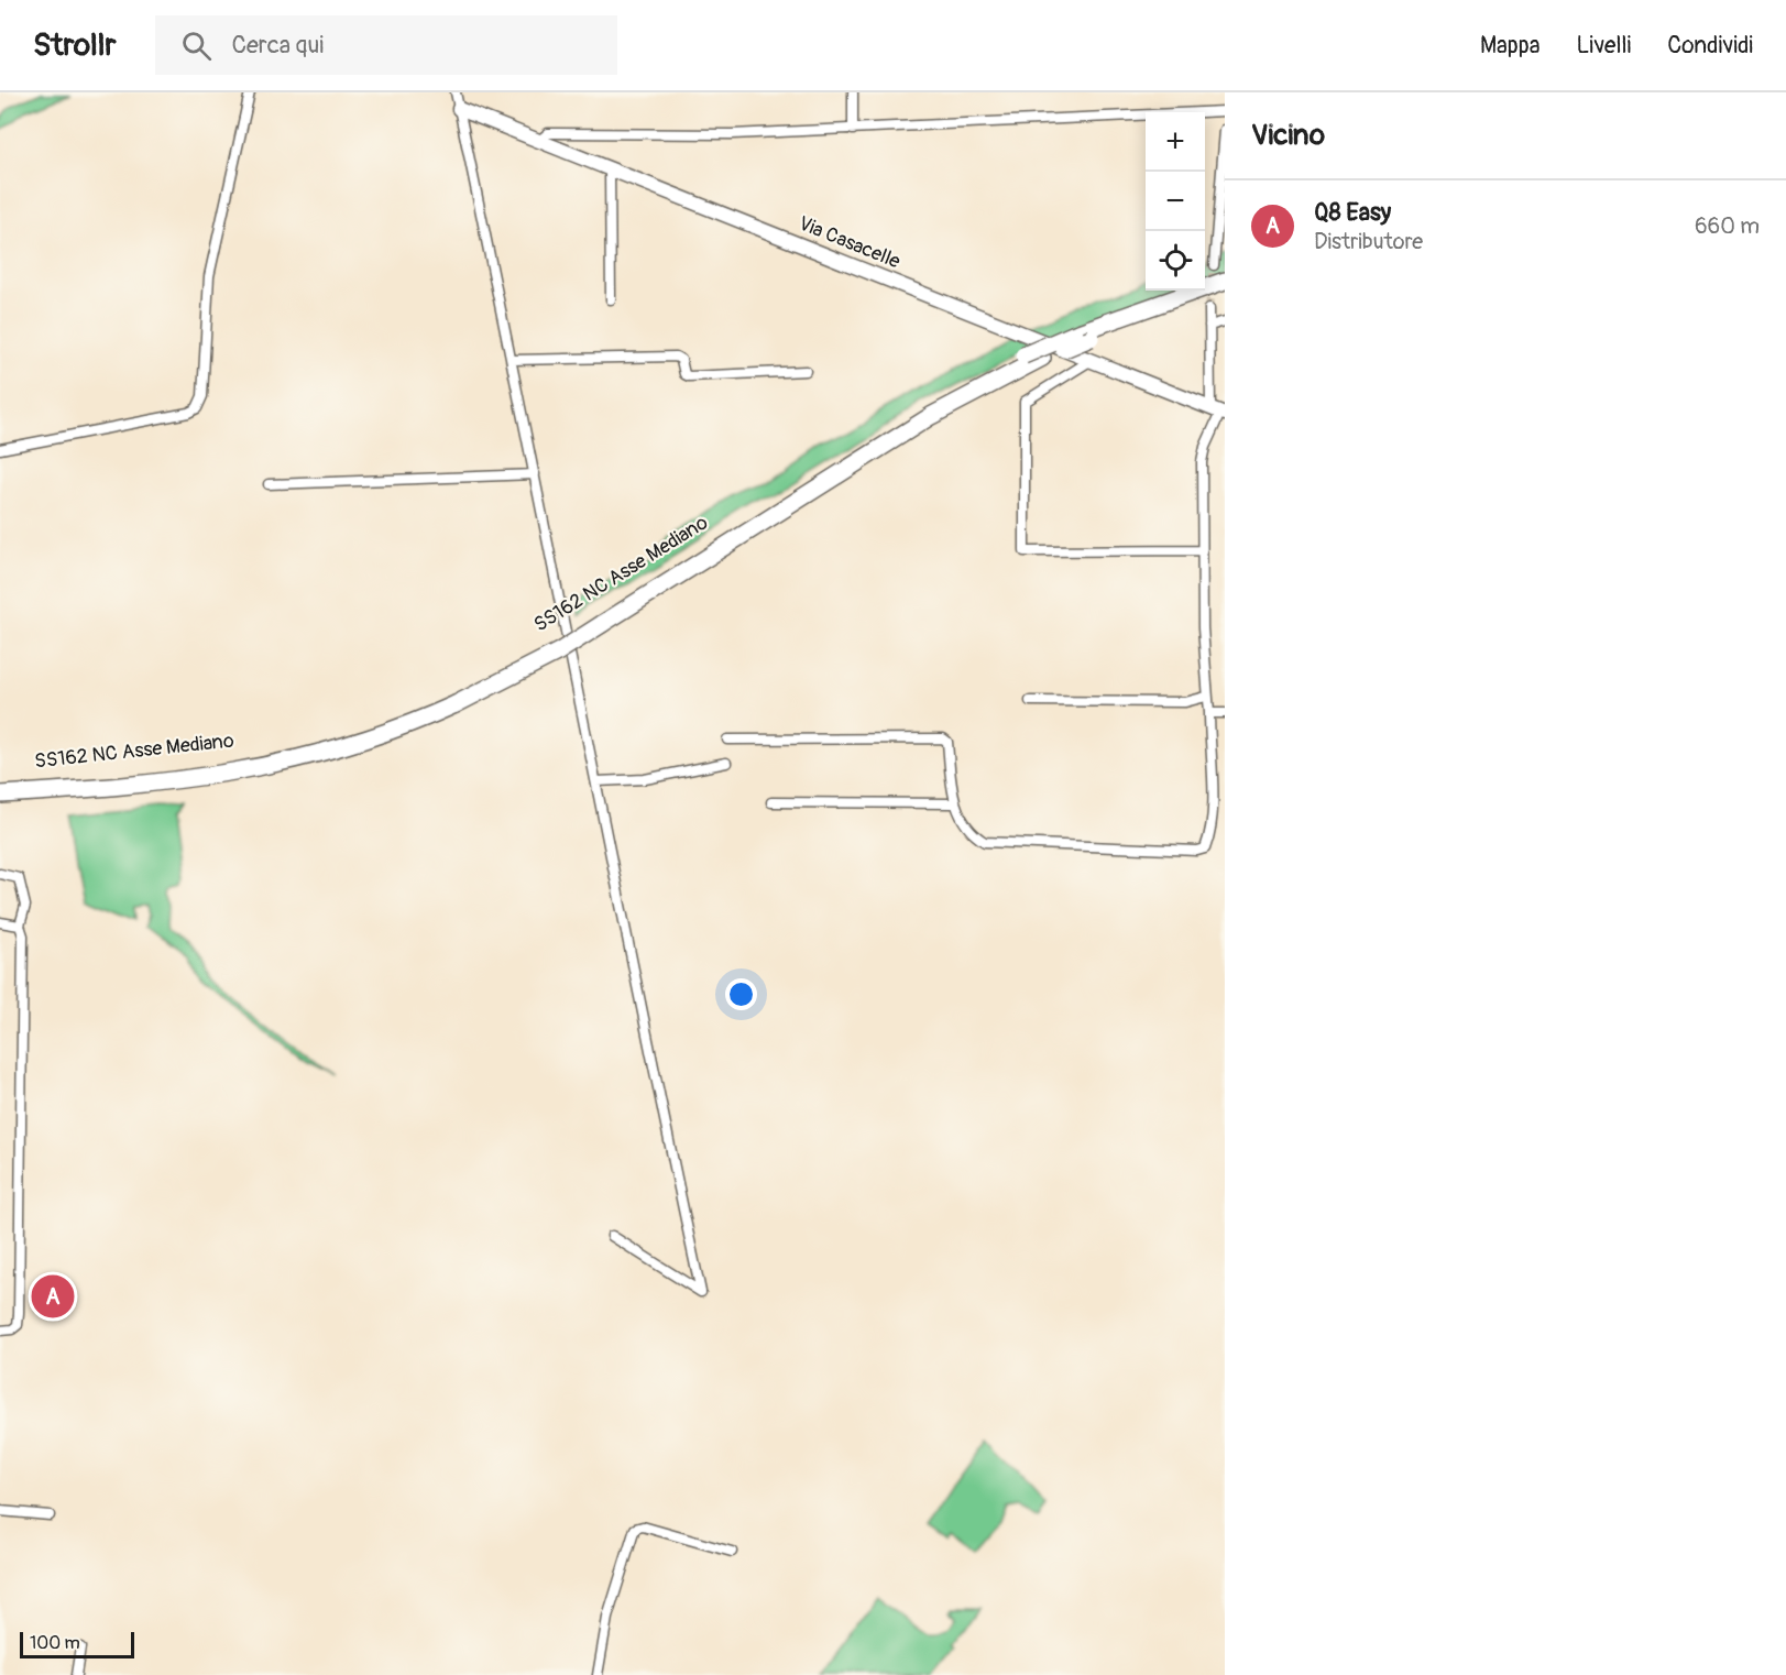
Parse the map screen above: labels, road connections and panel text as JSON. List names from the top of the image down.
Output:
{
  "streets": {
    "highway": ["SS162 NC Asse Mediano"],
    "street": ["Via Casacelle"]
  },
  "scale_bar": "100 m",
  "page": {
    "header": "Strollr",
    "search": "Cerca qui",
    "nav": ["Mappa", "Livelli", "Condividi"],
    "heading": "Vicino",
    "map_buttons": ["+", "−"],
    "list": [
      {
        "mark": "A",
        "name": "Q8 Easy",
        "note": "Distributore",
        "value": "660 m"
      }
    ],
    "pins": "A",
    "scale": "100 m"
  }
}
